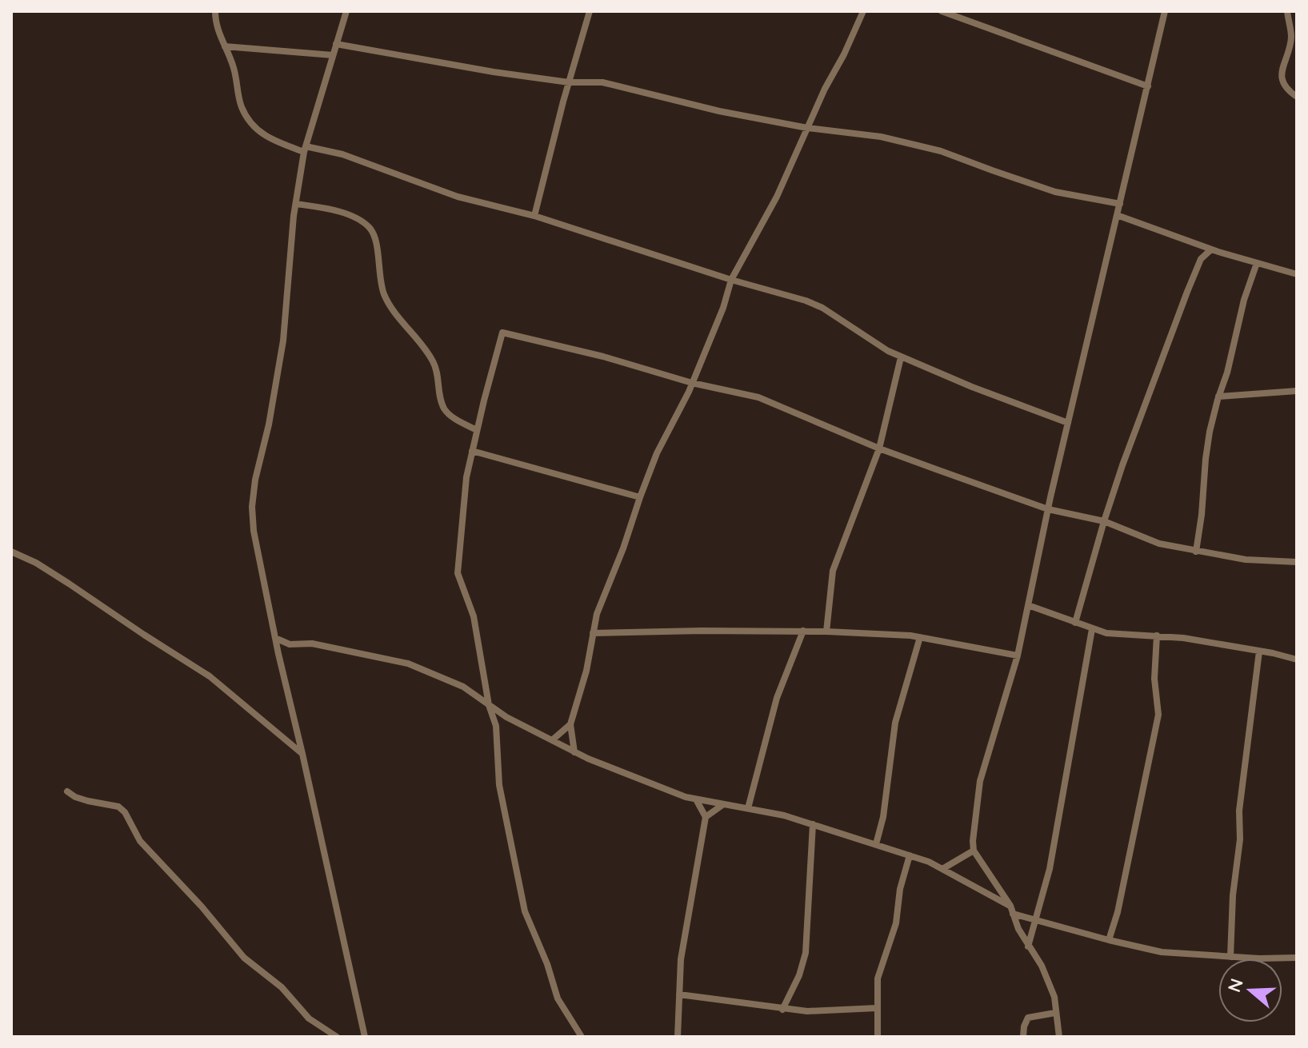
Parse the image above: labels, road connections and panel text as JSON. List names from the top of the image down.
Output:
{
  "north": "left"
}
